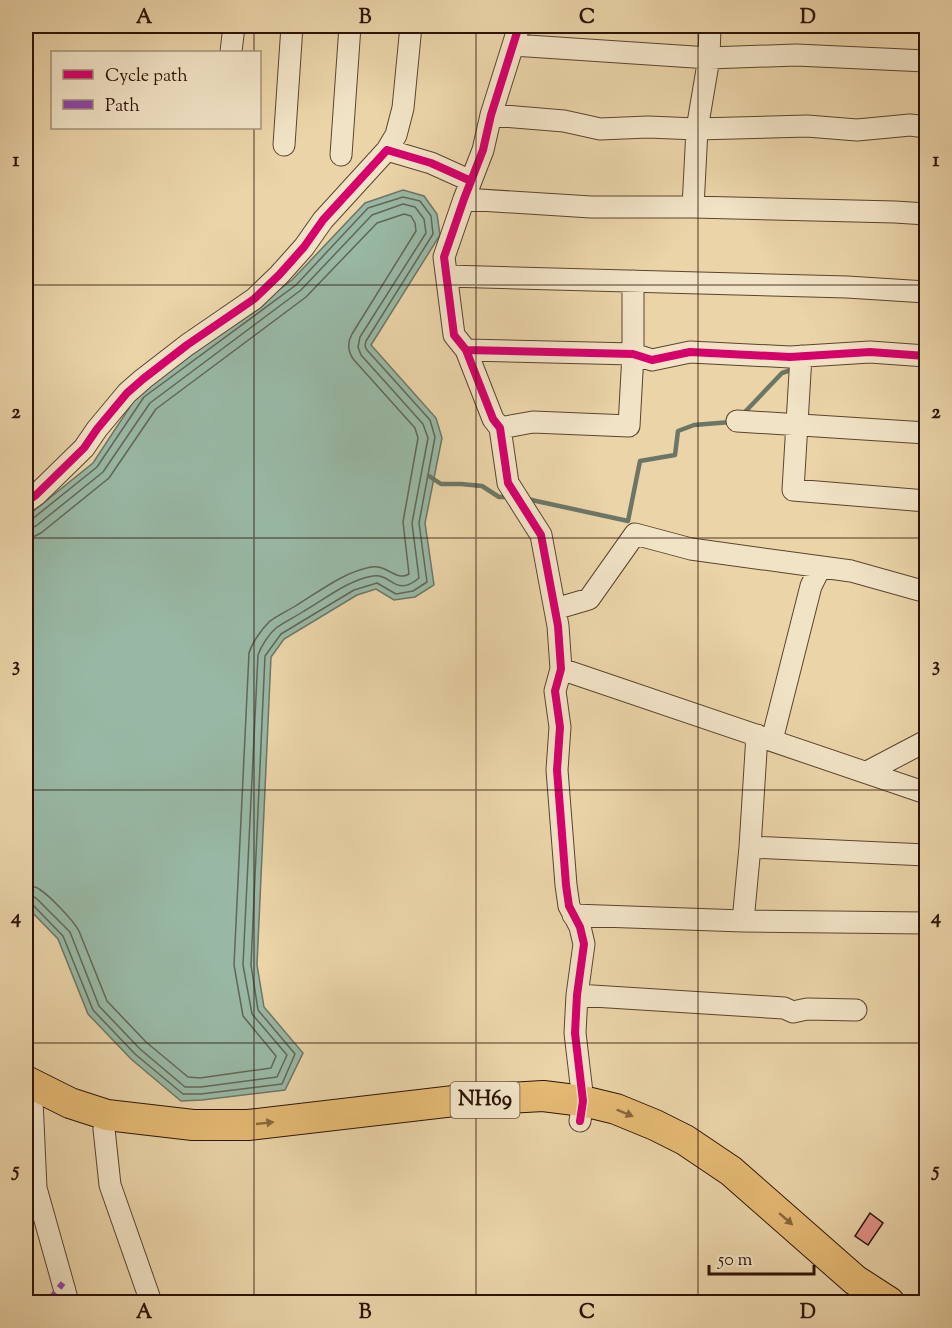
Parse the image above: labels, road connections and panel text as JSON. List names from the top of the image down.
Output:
{
  "streets": {
    "highway": ["NH69"]
  },
  "legend": ["Cycle path", "Path"],
  "scale_bar": "50 m",
  "grid": {
    "columns": [
      "A",
      "B",
      "C",
      "D"
    ],
    "rows": [
      "1",
      "2",
      "3",
      "4",
      "5"
    ]
  }
}
